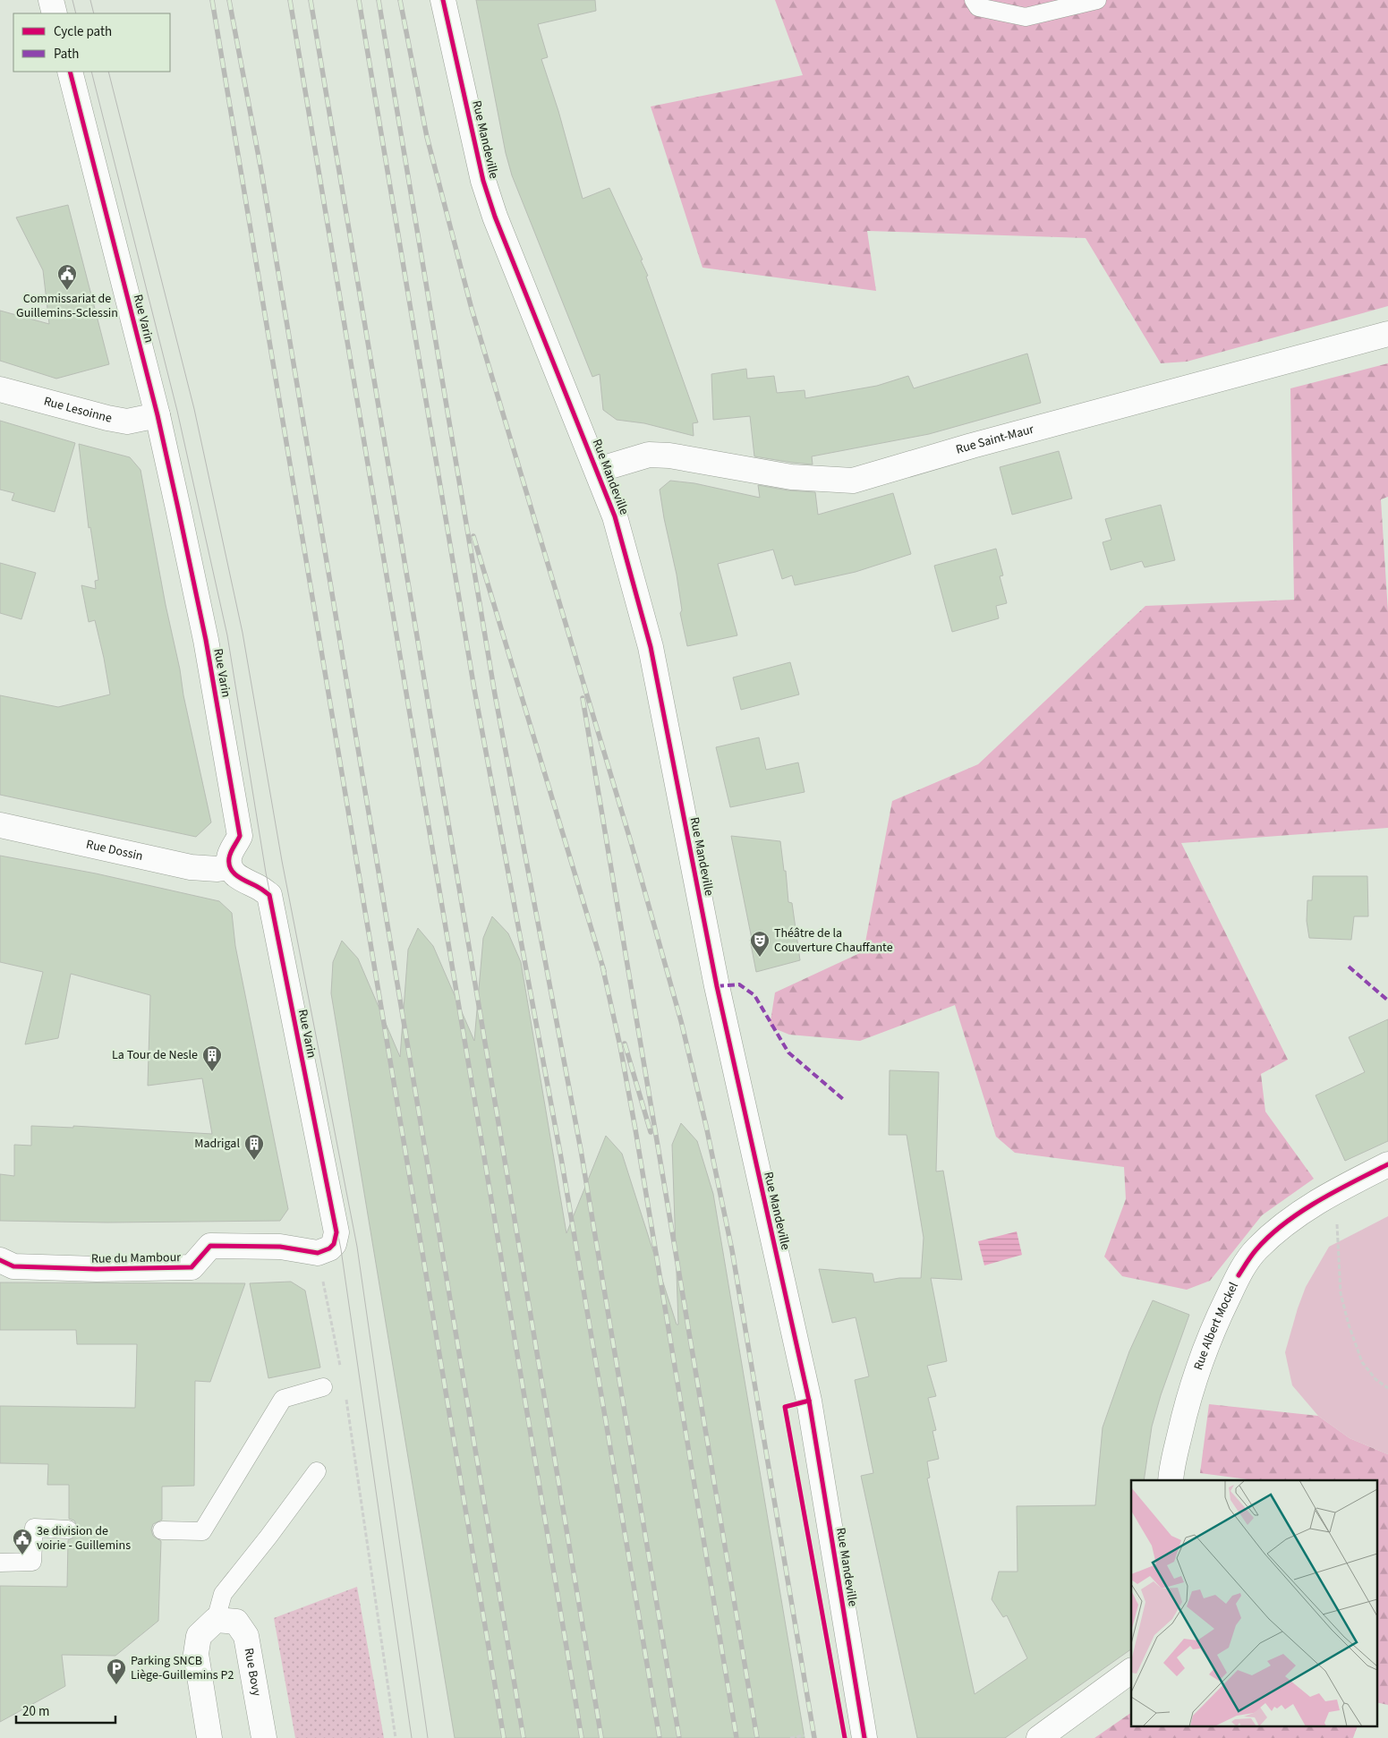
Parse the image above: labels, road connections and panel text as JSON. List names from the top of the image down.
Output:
{
  "streets": {
    "street": [
      "Rue Mandeville",
      "Rue Varin",
      "Rue Lesoinne",
      "Rue Saint-Maur",
      "Rue Dossin",
      "Rue du Mambour",
      "Rue Albert Mockel",
      "Rue Bovy"
    ]
  },
  "crossings": [
    ["Rue Mandeville", "Rue Saint-Maur"],
    ["Rue Varin", "Rue Lesoinne"],
    ["Rue Varin", "Rue Dossin"],
    ["Rue Varin", "Rue du Mambour"]
  ],
  "places": {
    "public building": ["Commissariat de Guillemins-Sclessin", "3e division de voirie - Guillemins"],
    "theatre": ["Théâtre de la Couverture Chauffante"],
    "building": ["La Tour de Nesle", "Madrigal"],
    "parking": ["Parking SNCB Liège-Guillemins P2"]
  },
  "legend": ["Cycle path", "Path"],
  "scale_bar": "20 m"
}
